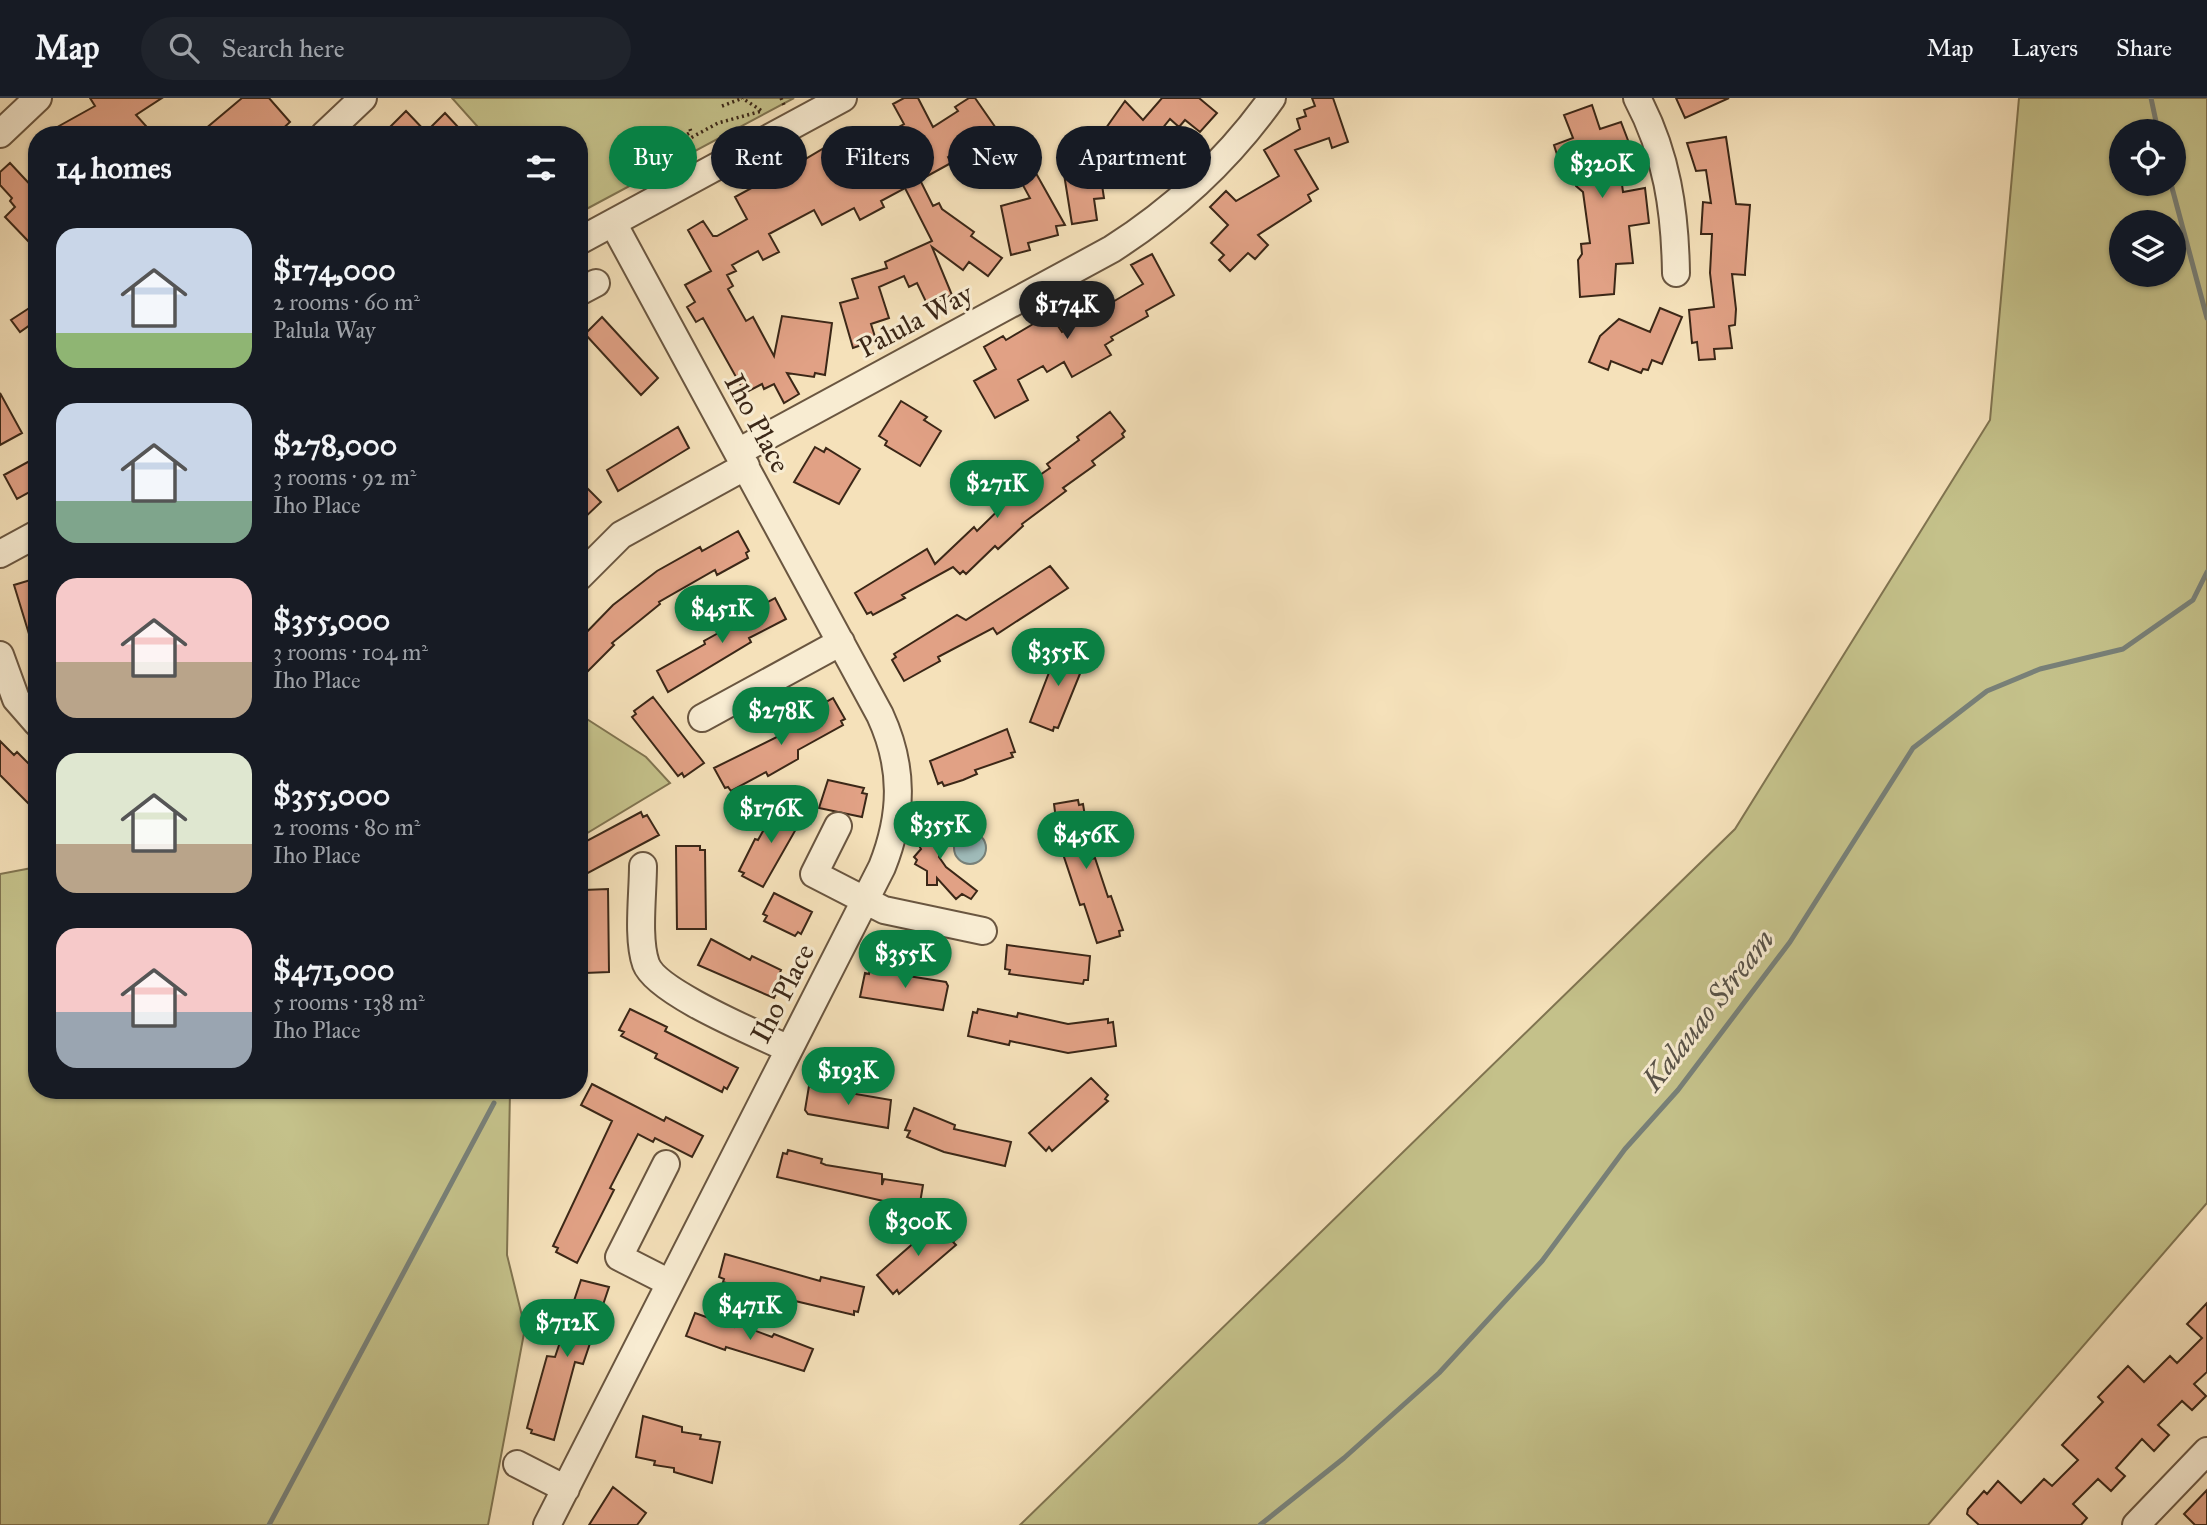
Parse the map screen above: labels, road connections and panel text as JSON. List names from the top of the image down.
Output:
{
  "streets": {
    "street": ["Palula Way", "Iho Place"]
  },
  "crossings": [
    ["Palula Way", "Iho Place"]
  ],
  "water": ["Kalauao Stream"],
  "page": {
    "header": "Map",
    "search": "Search here",
    "nav": ["Map", "Layers", "Share"],
    "chip": [
      "Buy",
      "Rent",
      "Filters",
      "New",
      "Apartment"
    ],
    "heading": "14 homes",
    "price": [
      "$320K",
      "$174K",
      "$271K",
      "$451K",
      "$355K",
      "$278K",
      "$176K",
      "$355K",
      "$456K",
      "$355K",
      "$193K",
      "$300K",
      "$471K",
      "$712K"
    ],
    "list": [
      {
        "name": "$174,000",
        "note": "2 rooms · 60 m² · Palula Way"
      },
      {
        "name": "$278,000",
        "note": "3 rooms · 92 m² · Iho Place"
      },
      {
        "name": "$355,000",
        "note": "3 rooms · 104 m² · Iho Place"
      },
      {
        "name": "$355,000",
        "note": "2 rooms · 80 m² · Iho Place"
      },
      {
        "name": "$471,000",
        "note": "5 rooms · 138 m² · Iho Place"
      }
    ]
  }
}
